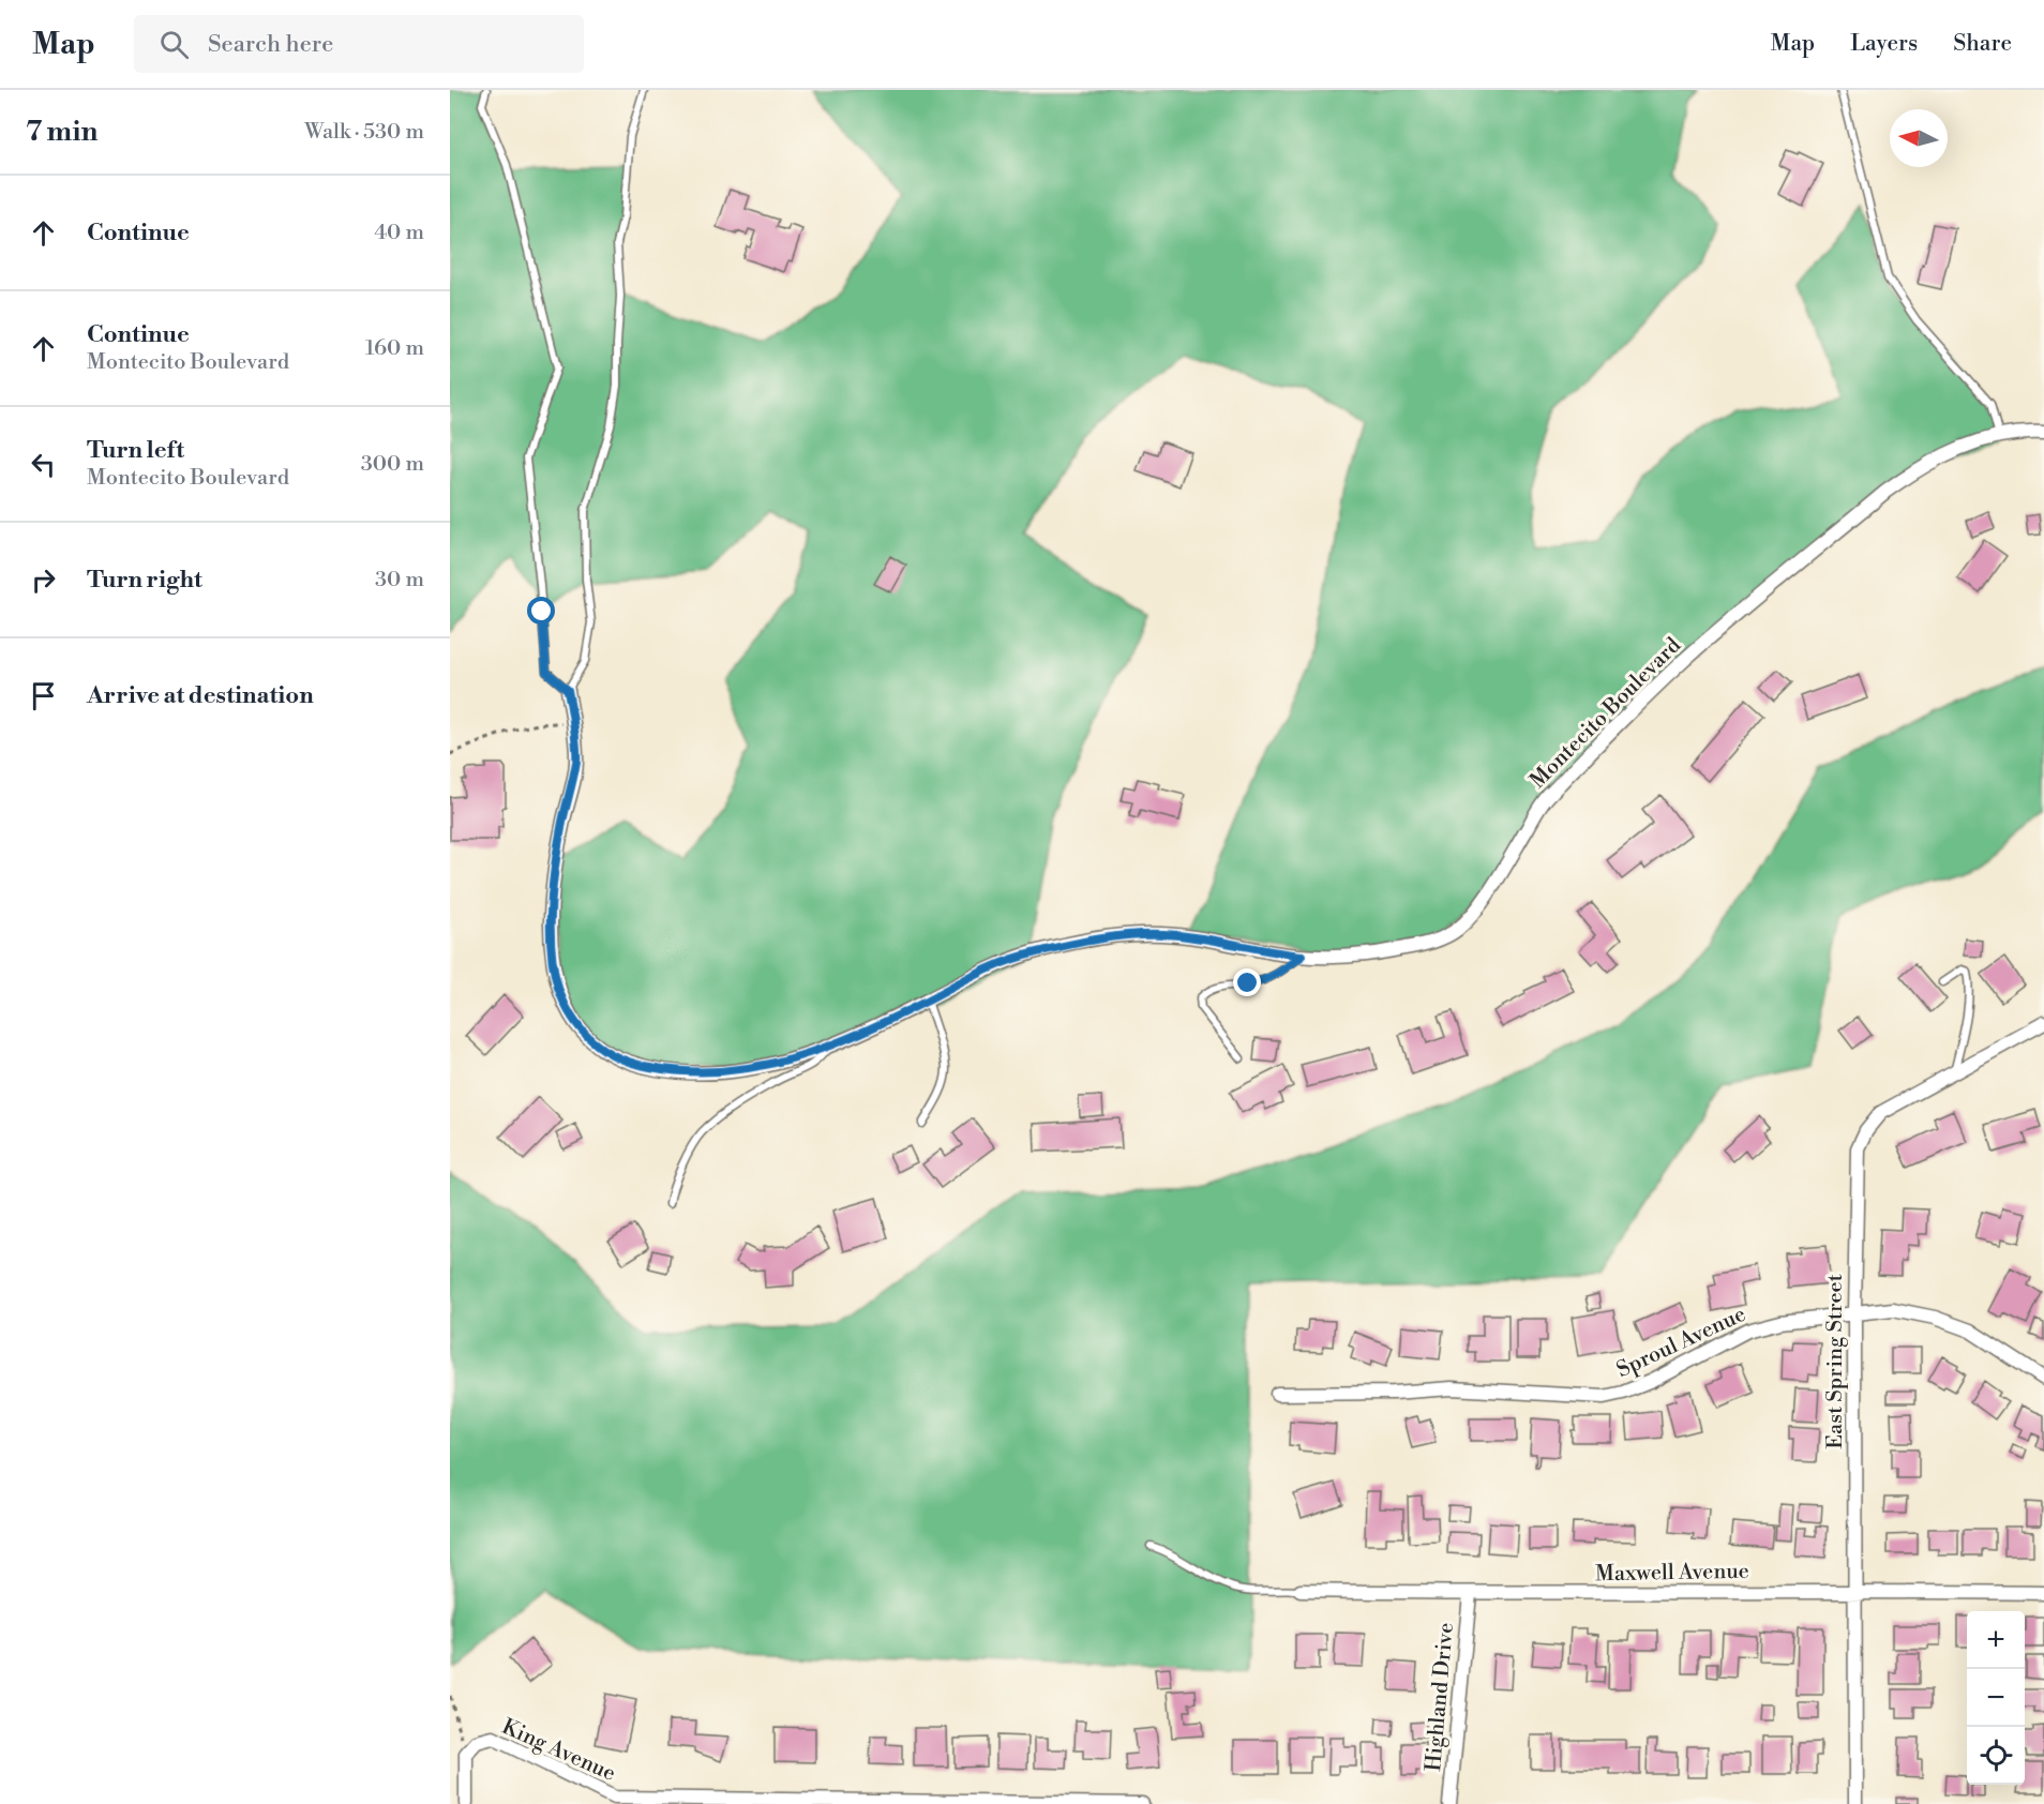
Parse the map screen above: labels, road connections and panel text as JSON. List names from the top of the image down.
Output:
{
  "streets": {
    "street": [
      "Montecito Boulevard",
      "Sproul Avenue",
      "East Spring Street",
      "Maxwell Avenue",
      "Highland Drive",
      "King Avenue"
    ]
  },
  "crossings": [
    ["Sproul Avenue", "East Spring Street"],
    ["East Spring Street", "Maxwell Avenue"],
    ["Maxwell Avenue", "Highland Drive"]
  ],
  "north": "left",
  "page": {
    "header": "Map",
    "search": "Search here",
    "nav": ["Map", "Layers", "Share"],
    "heading": ["7 min", "Walk · 530 m"],
    "list": [
      ["Continue", "40 m"],
      ["Continue", "Montecito Boulevard", "160 m"],
      ["Turn left", "Montecito Boulevard", "300 m"],
      ["Turn right", "30 m"],
      "Arrive at destination"
    ],
    "map_buttons": ["+", "−"]
  }
}
